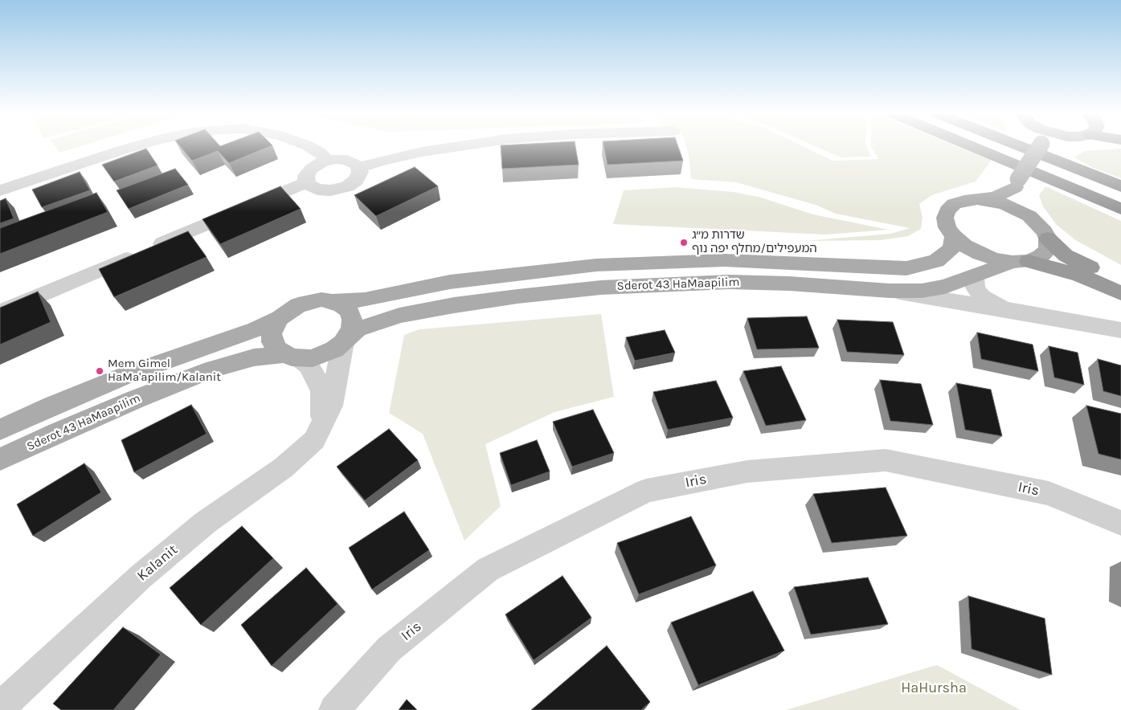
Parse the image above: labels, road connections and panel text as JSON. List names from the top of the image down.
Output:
{
  "streets": {
    "main road": ["Sderot 43 HaMaapilim"],
    "street": ["Iris", "Kalanit"]
  },
  "crossings": [
    ["Sderot 43 HaMaapilim", "Kalanit"]
  ],
  "parks": ["HaHursha"],
  "places": ["שדרות מ״ג המעפילים/מחלף יפה נוף", "Mem Gimel HaMa'apilim/Kalanit"]
}
